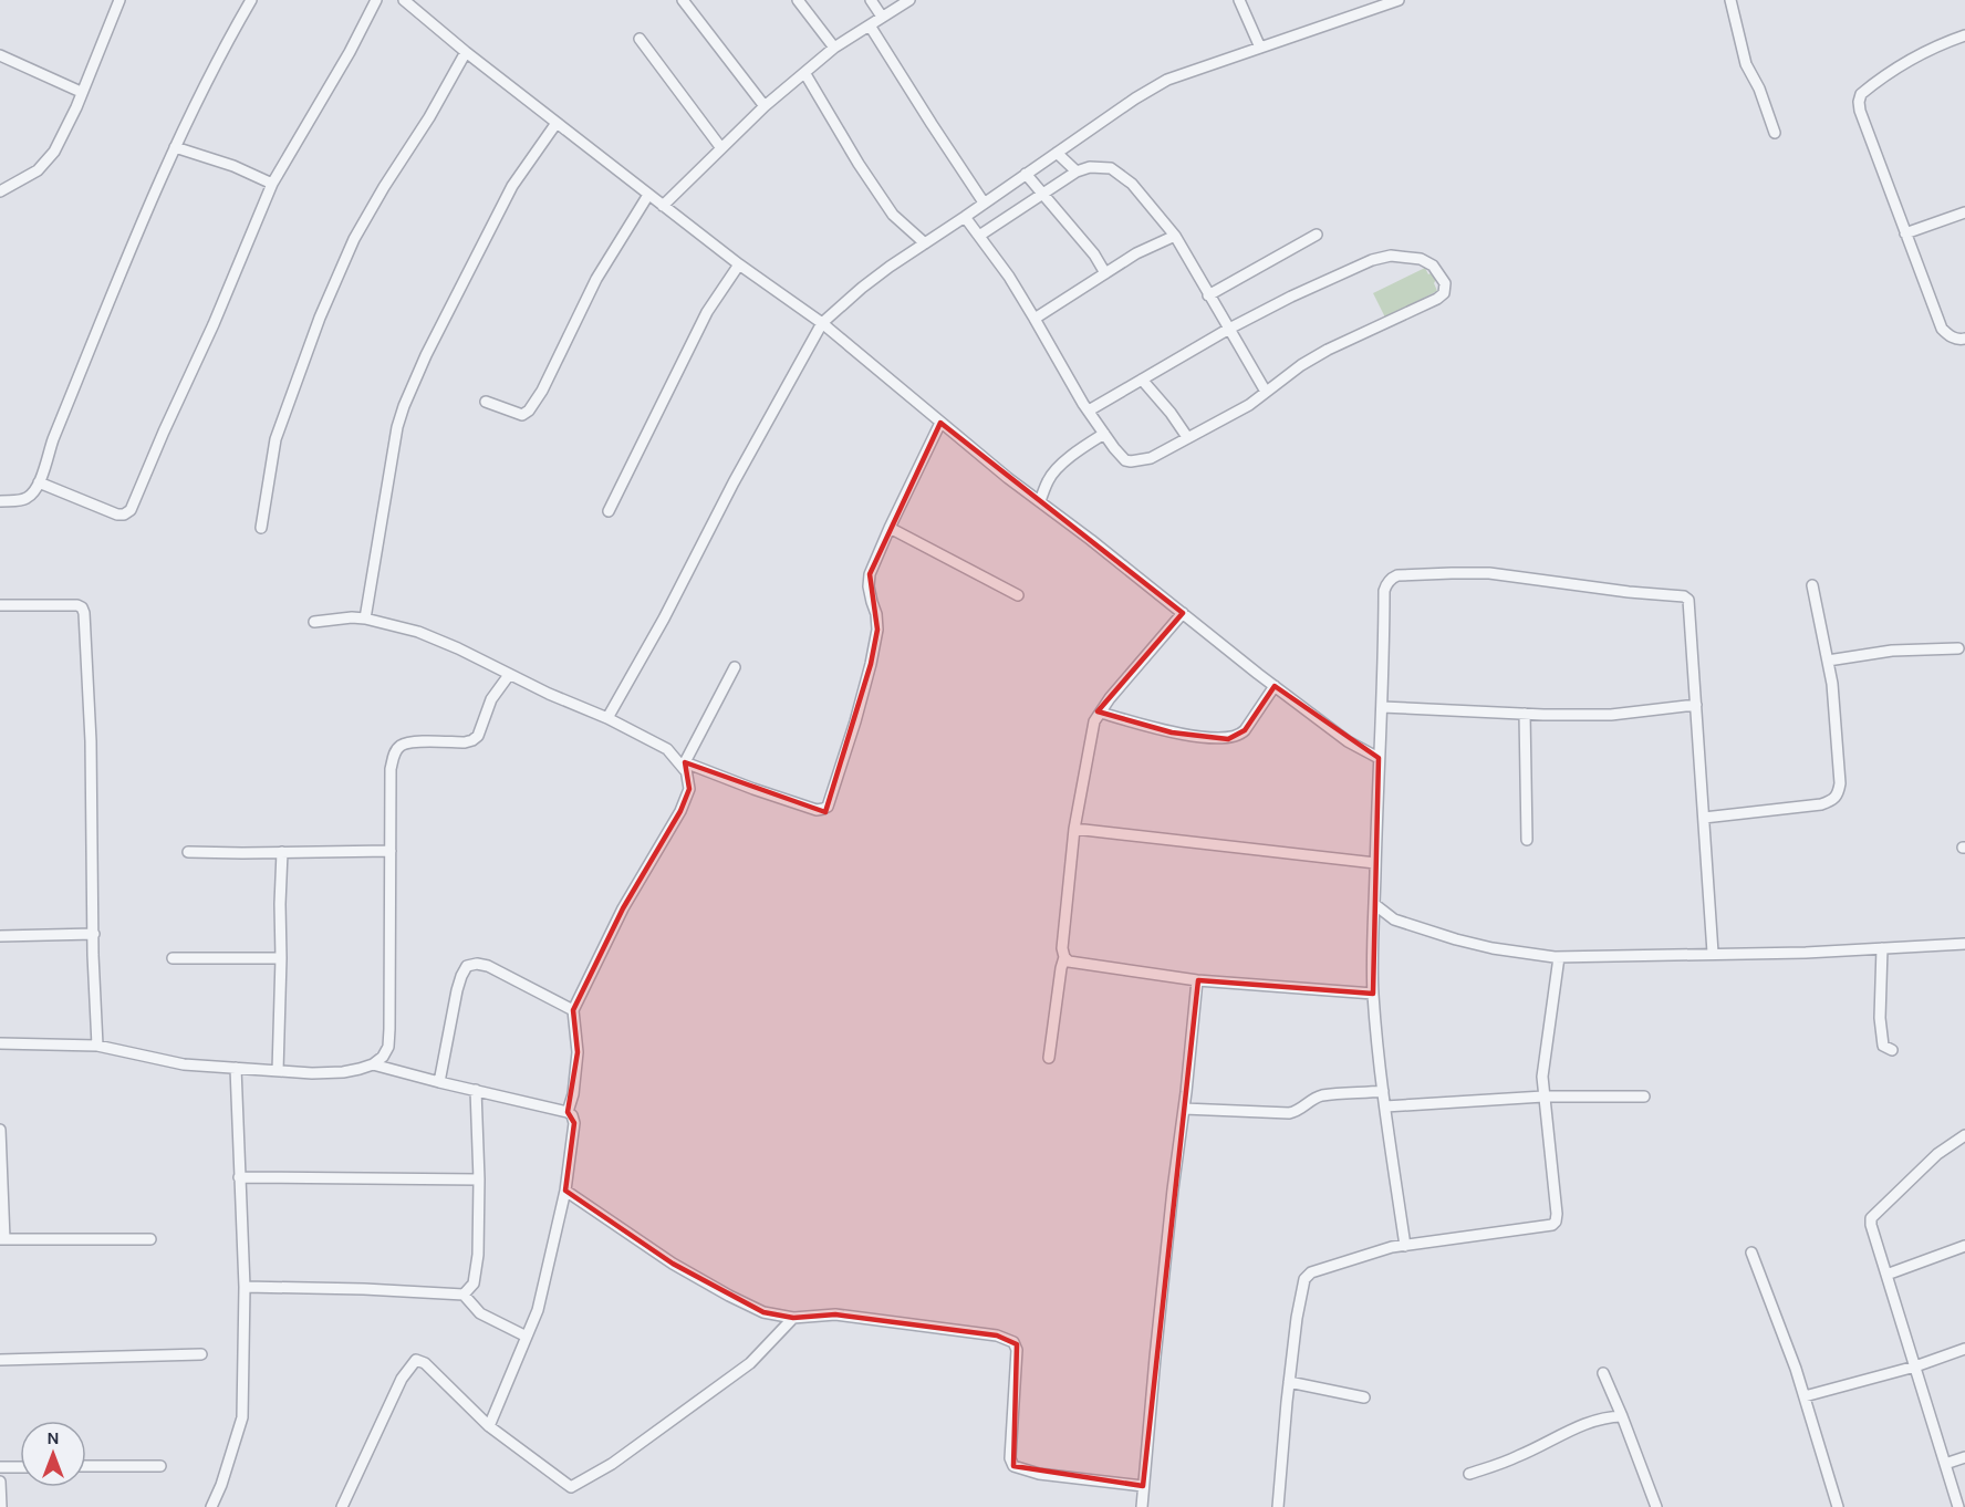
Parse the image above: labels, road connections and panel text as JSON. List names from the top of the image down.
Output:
{
  "north": "top"
}
